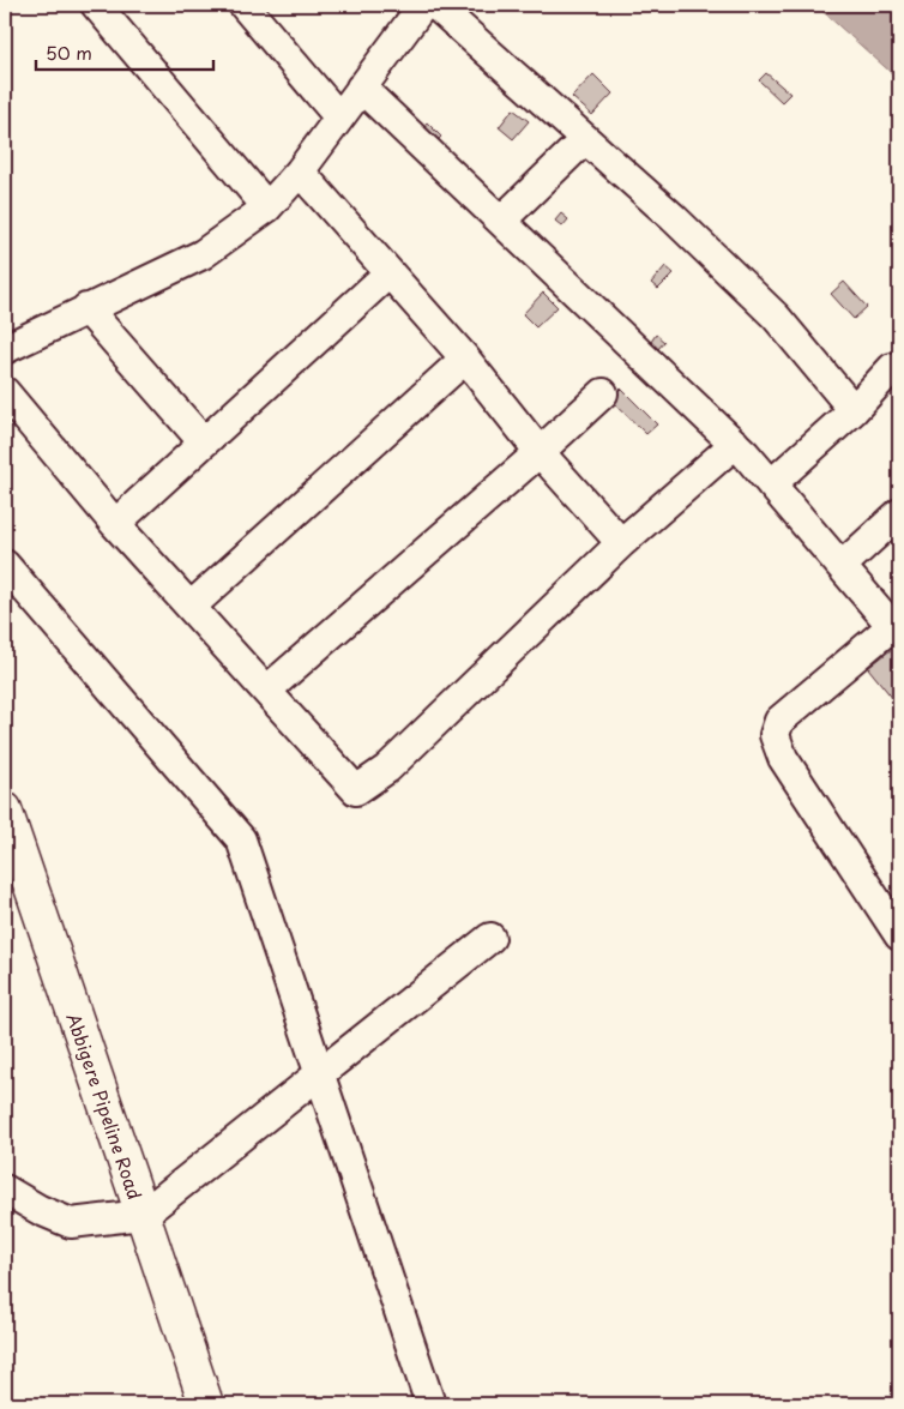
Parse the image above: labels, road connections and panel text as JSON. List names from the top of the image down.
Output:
{
  "streets": {
    "main road": ["Abbigere Pipeline Road"]
  },
  "scale_bar": "50 m"
}
